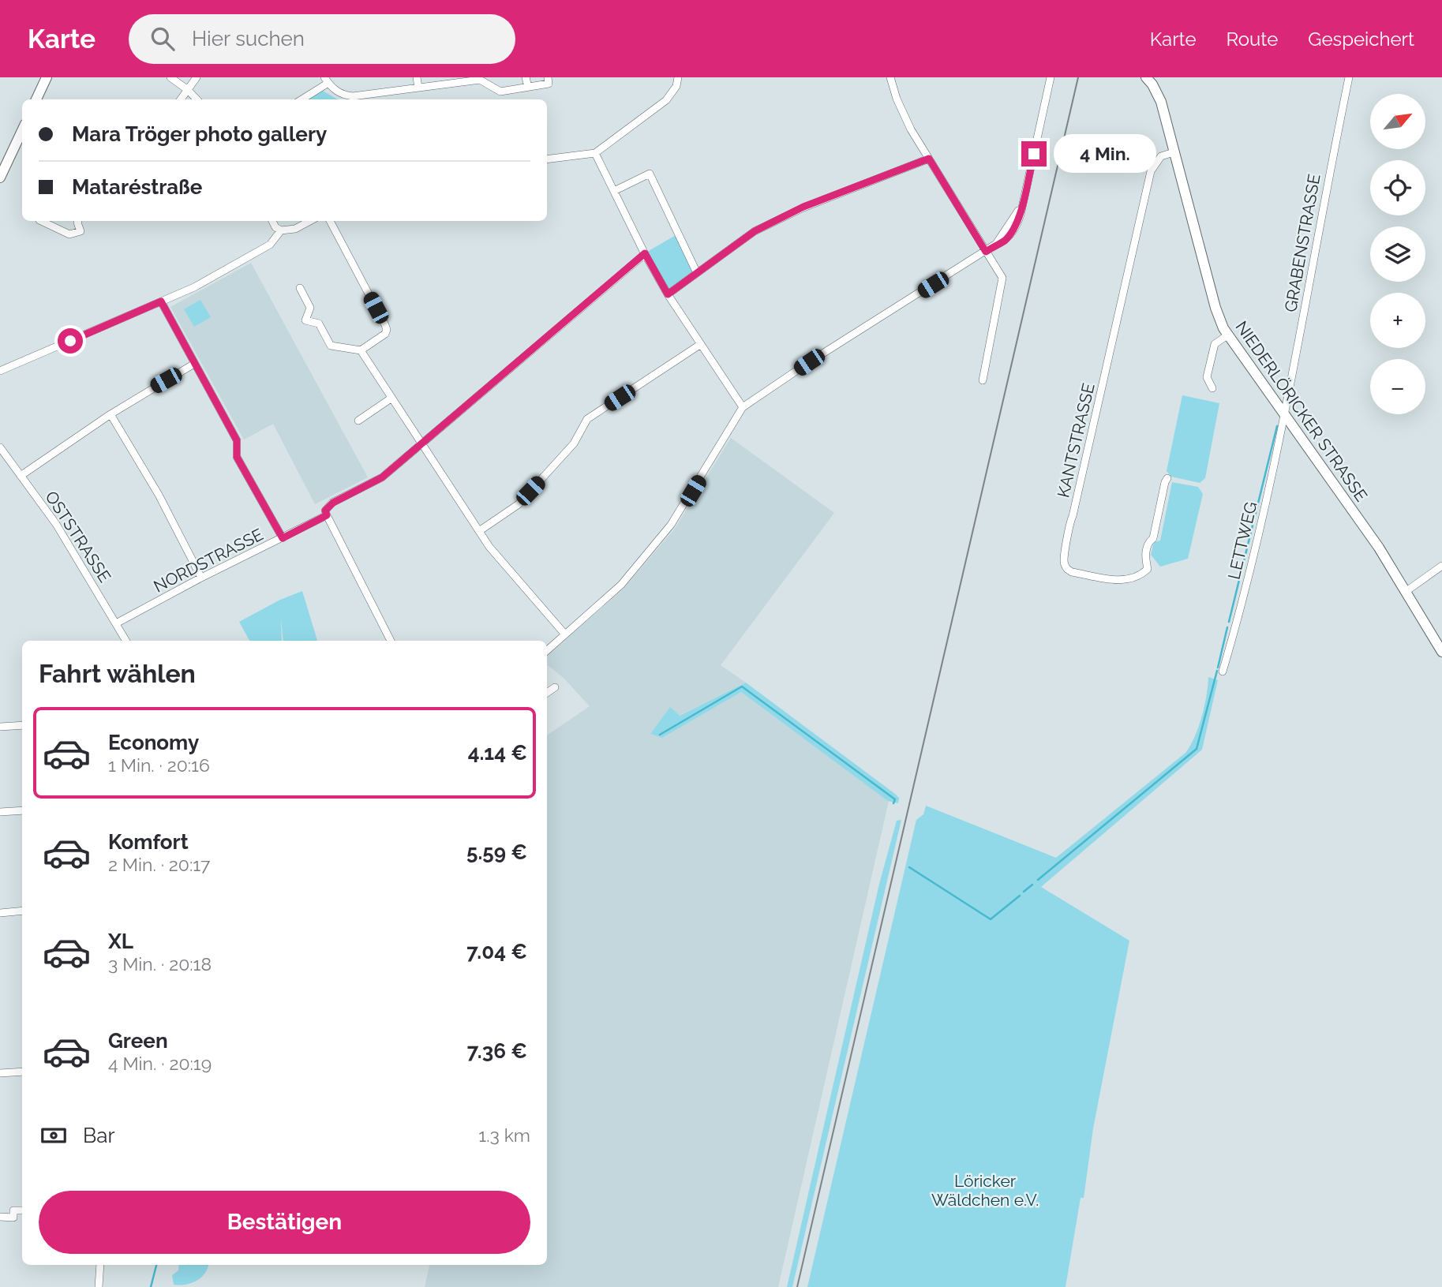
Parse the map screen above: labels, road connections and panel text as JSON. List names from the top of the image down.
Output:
{
  "streets": {
    "main road": ["NIEDERLÖRICKER STRASSE"],
    "street": [
      "GRABENSTRASSE",
      "KANTSTRASSE",
      "OSTSTRASSE",
      "LETTWEG",
      "NORDSTRASSE"
    ]
  },
  "crossings": [
    ["GRABENSTRASSE", "NIEDERLÖRICKER STRASSE"],
    ["GRABENSTRASSE", "LETTWEG"],
    ["NIEDERLÖRICKER STRASSE", "KANTSTRASSE"],
    ["NIEDERLÖRICKER STRASSE", "LETTWEG"],
    ["OSTSTRASSE", "NORDSTRASSE"]
  ],
  "parks": ["Löricker Wäldchen e.V."],
  "north": "top right",
  "page": {
    "header": "Karte",
    "search": "Hier suchen",
    "nav": ["Karte", "Route", "Gespeichert"],
    "map_buttons": ["+", "−"],
    "banner": ["Mara Tröger photo gallery", "Mataréstraße"],
    "bubble": "4 Min.",
    "heading": "Fahrt wählen",
    "list": [
      {
        "name": "Economy",
        "note": "1 Min. · 20:16",
        "value": "4.14 €"
      },
      {
        "name": "Komfort",
        "note": "2 Min. · 20:17",
        "value": "5.59 €"
      },
      {
        "name": "XL",
        "note": "3 Min. · 20:18",
        "value": "7.04 €"
      },
      {
        "name": "Green",
        "note": "4 Min. · 20:19",
        "value": "7.36 €"
      }
    ],
    "pay": ["Bar", "1.3 km"],
    "buttons": "Bestätigen"
  }
}
